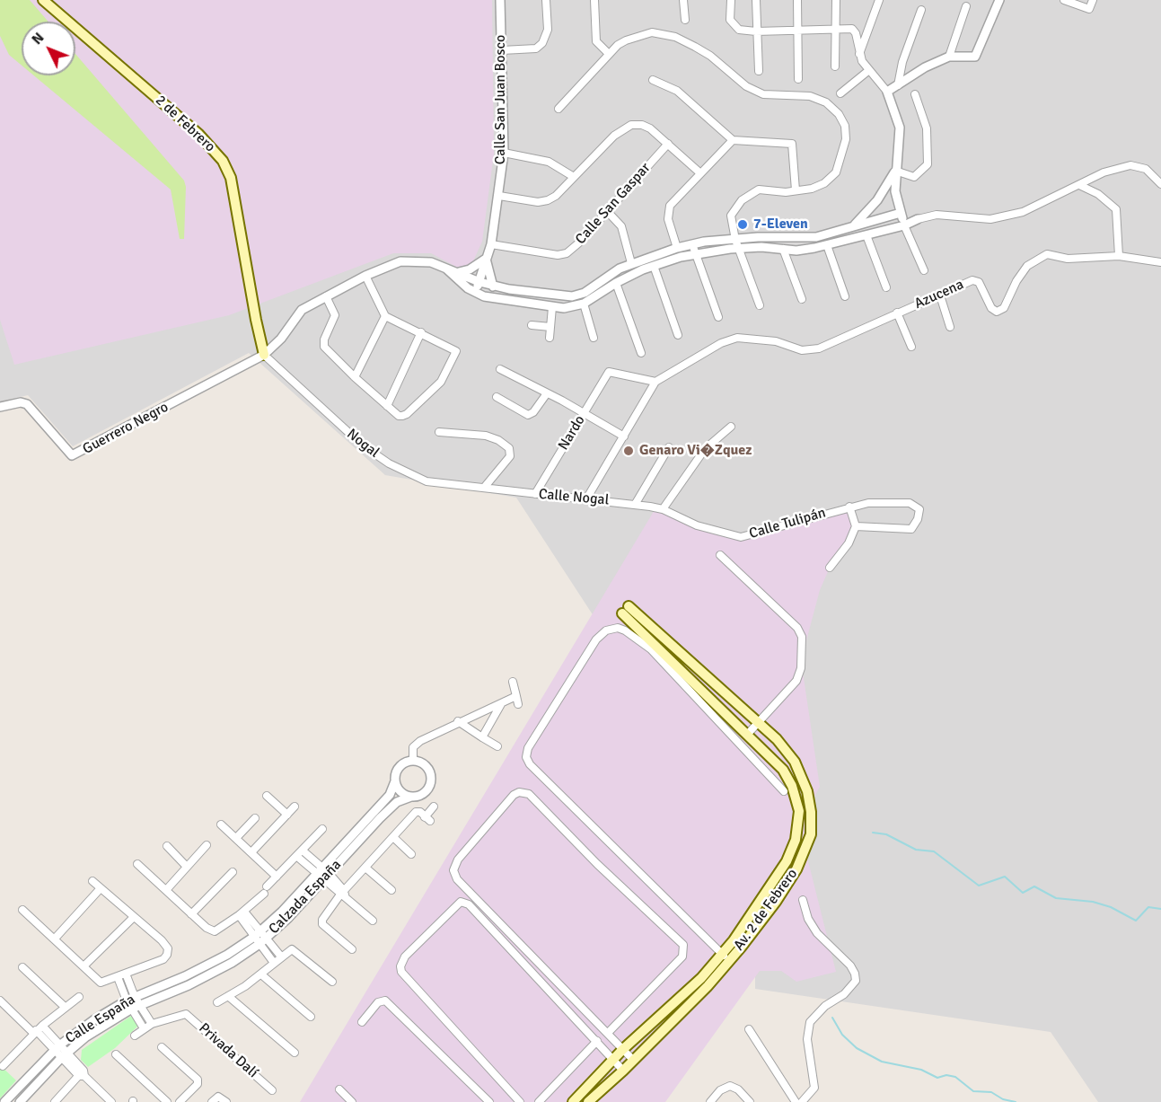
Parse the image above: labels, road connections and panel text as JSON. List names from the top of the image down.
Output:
{
  "streets": {
    "main road": ["2 de Febrero", "Av. 2 de Febrero"],
    "street": [
      "Calle San Juan Bosco",
      "Calle San Gaspar",
      "Azucena",
      "Guerrero Negro",
      "Nardo",
      "Nogal",
      "Calle Nogal",
      "Calle Tulipán",
      "Calzada España",
      "Calle España",
      "Privada Dalí"
    ]
  },
  "crossings": [
    ["Calle San Juan Bosco", "Calle San Gaspar"],
    ["2 de Febrero", "Guerrero Negro"],
    ["2 de Febrero", "Nogal"],
    ["Azucena", "Nardo"],
    ["Guerrero Negro", "Nogal"],
    ["Nardo", "Calle Nogal"],
    ["Nogal", "Calle Nogal"],
    ["Calle Nogal", "Calle Tulipán"],
    ["Calzada España", "Calle España"]
  ],
  "places": ["7-Eleven", "Genaro Vi�Zquez"],
  "north": "top left"
}
